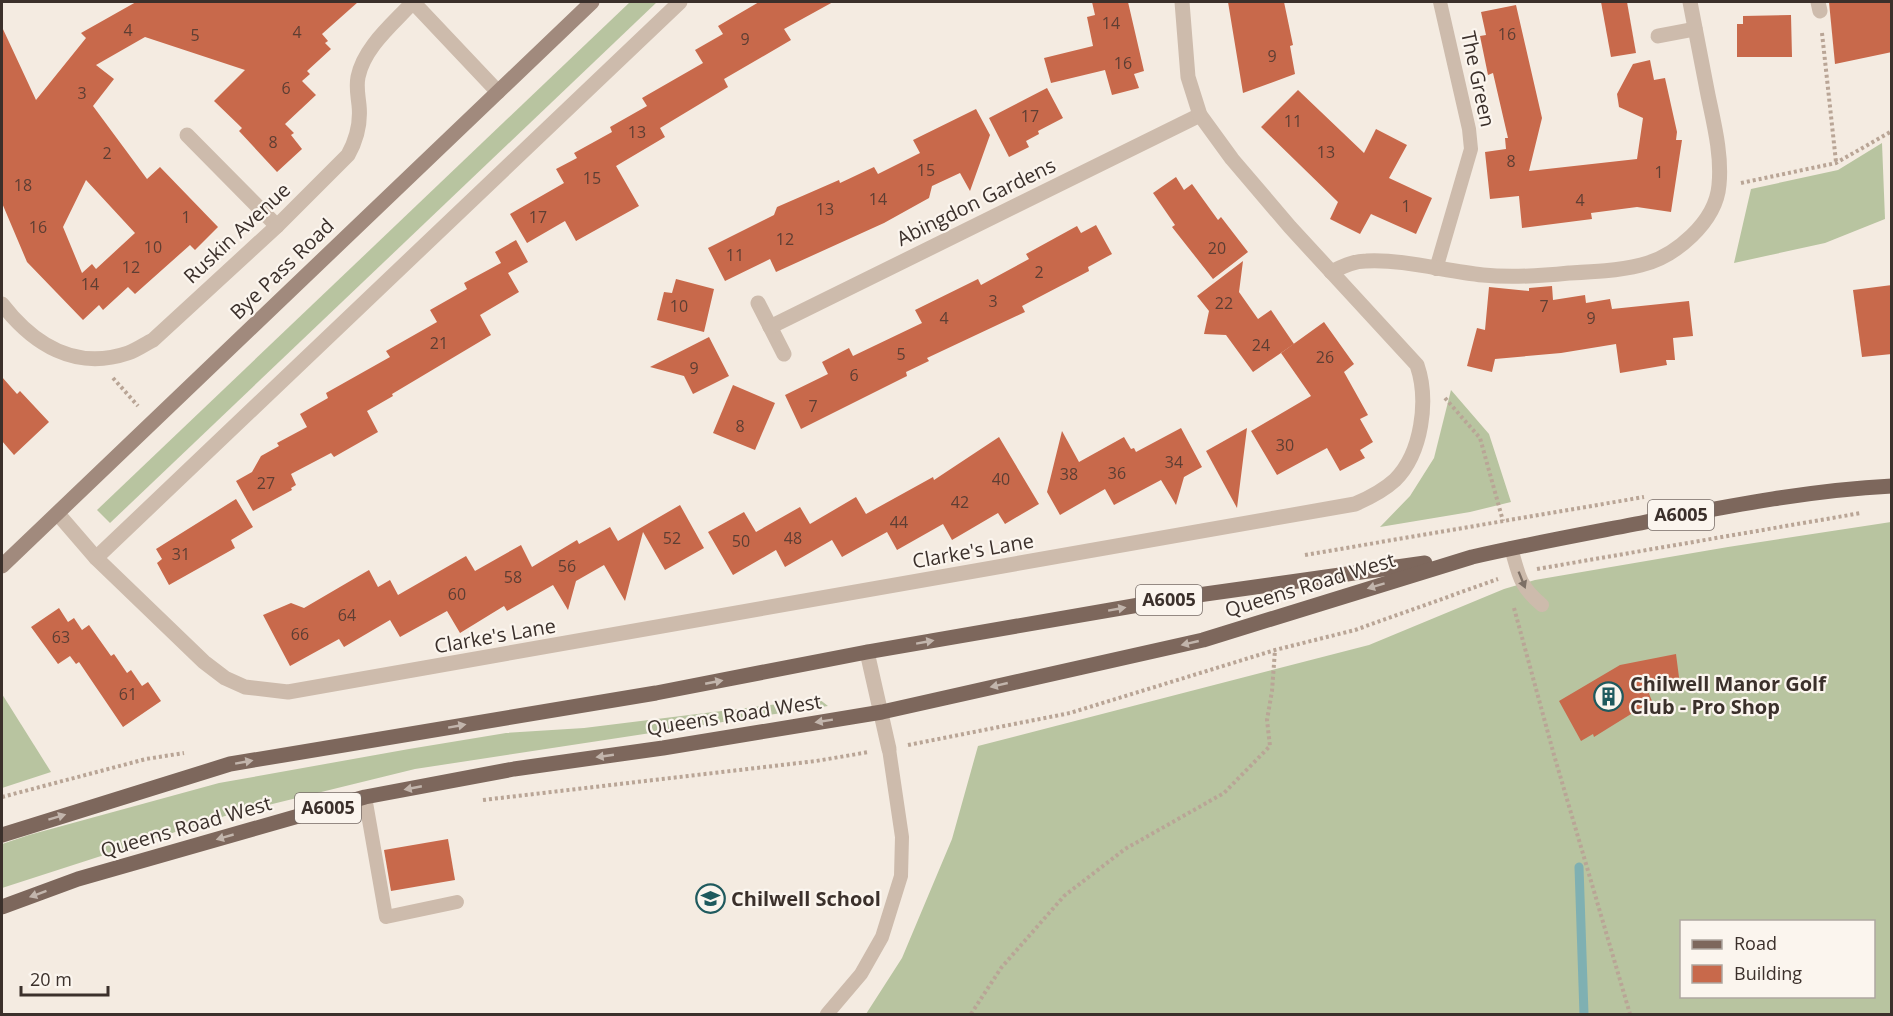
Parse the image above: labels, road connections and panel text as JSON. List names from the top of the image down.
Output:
{
  "streets": {
    "main road": ["Bye Pass Road", "A6005", "Queens Road West"],
    "street": ["Abingdon Gardens", "Ruskin Avenue", "Clarke's Lane"],
    "lane": ["The Green"]
  },
  "crossings": [
    ["Bye Pass Road", "Clarke's Lane"]
  ],
  "places": {
    "building": ["Chilwell Manor Golf Club - Pro Shop"],
    "school or university": ["Chilwell School"]
  },
  "house_numbers": [
    "14",
    "4",
    "4",
    "16",
    "5",
    "9",
    "9",
    "16",
    "6",
    "3",
    "17",
    "11",
    "13",
    "8",
    "13",
    "2",
    "8",
    "15",
    "1",
    "15",
    "18",
    "14",
    "4",
    "1",
    "13",
    "1",
    "17",
    "16",
    "12",
    "10",
    "20",
    "11",
    "12",
    "2",
    "14",
    "3",
    "22",
    "10",
    "7",
    "4",
    "9",
    "21",
    "24",
    "5",
    "26",
    "9",
    "6",
    "7",
    "8",
    "30",
    "34",
    "36",
    "38",
    "40",
    "27",
    "42",
    "44",
    "52",
    "48",
    "50",
    "31",
    "56",
    "58",
    "60",
    "64",
    "66",
    "63",
    "61"
  ],
  "legend": ["Road", "Building"],
  "scale_bar": "20 m"
}
